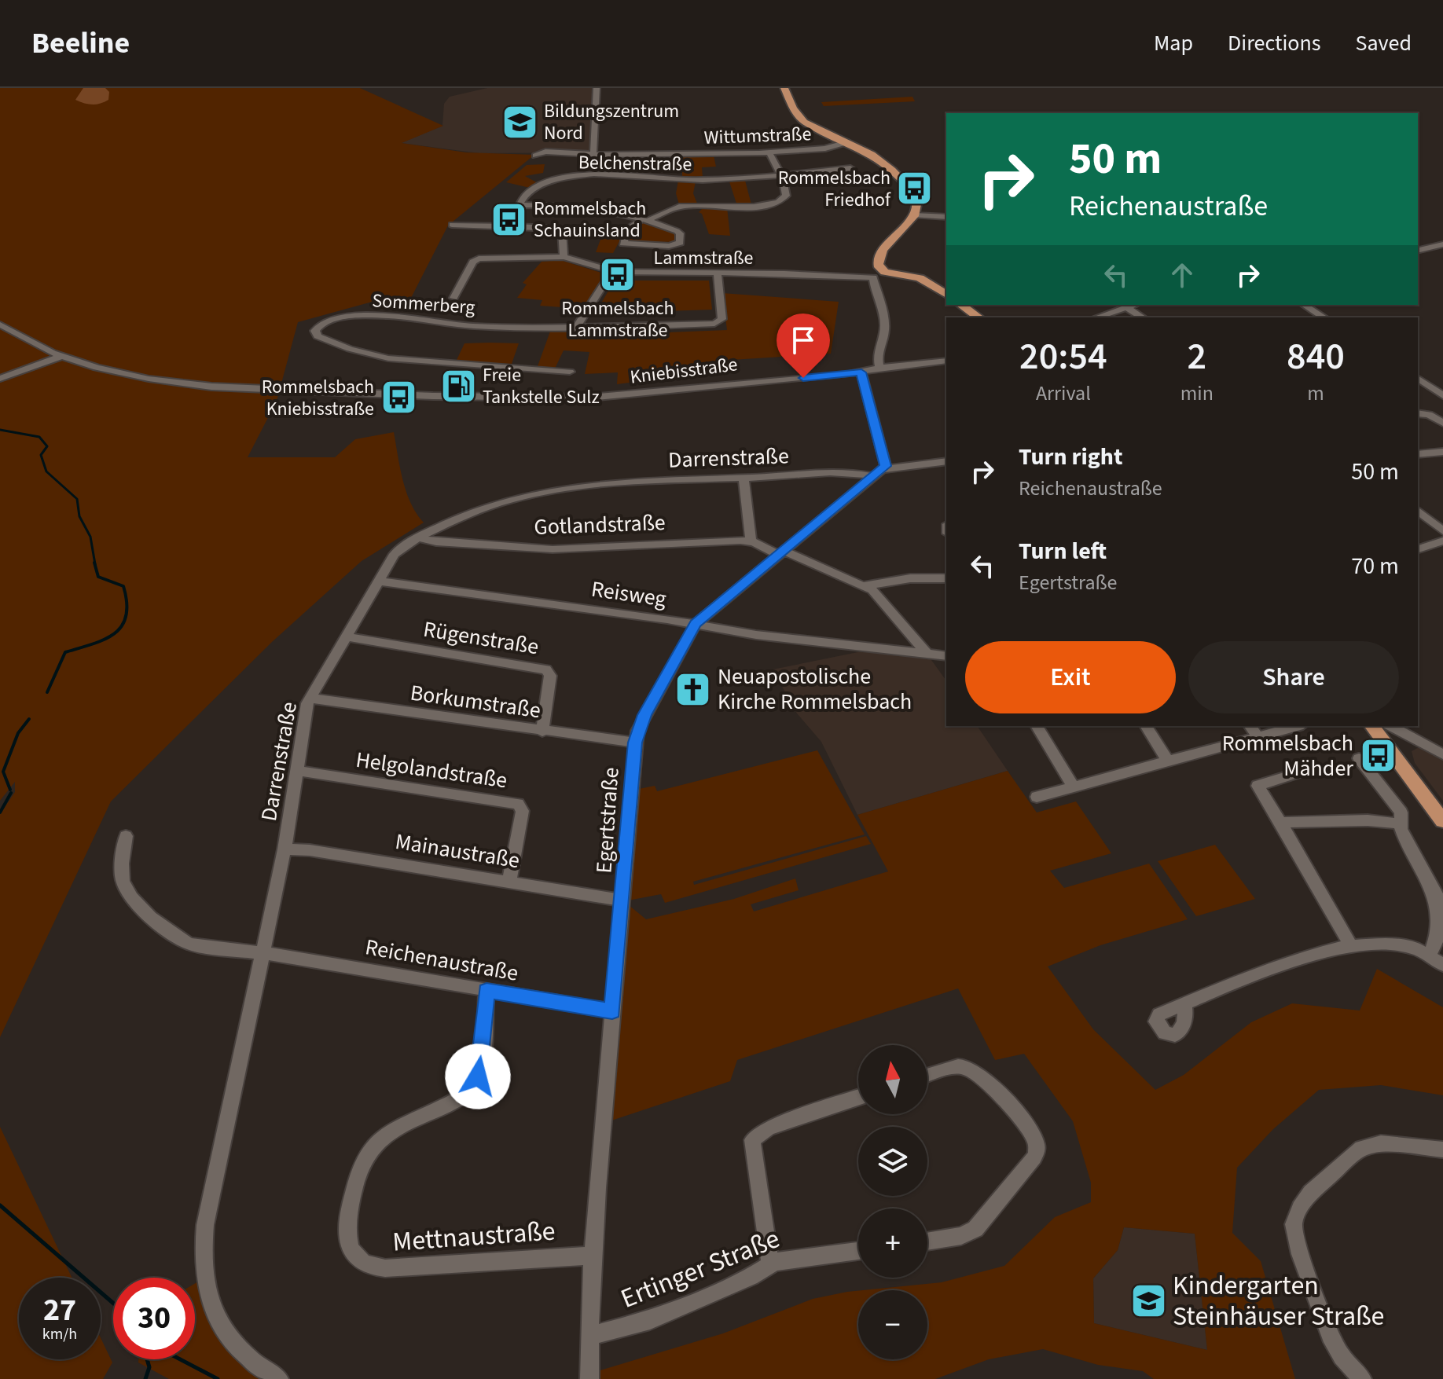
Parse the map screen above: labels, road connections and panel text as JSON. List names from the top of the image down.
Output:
{
  "streets": {
    "street": [
      "Wittumstraße",
      "Belchenstraße",
      "Lammstraße",
      "Sommerberg",
      "Kniebisstraße",
      "Darrenstraße",
      "Gotlandstraße",
      "Reisweg",
      "Rügenstraße",
      "Borkumstraße",
      "Helgolandstraße",
      "Egertstraße",
      "Mainaustraße",
      "Reichenaustraße",
      "Mettnaustraße",
      "Ertinger Straße"
    ]
  },
  "crossings": [
    ["Lammstraße", "Sommerberg"],
    ["Darrenstraße", "Gotlandstraße"],
    ["Darrenstraße", "Reisweg"],
    ["Darrenstraße", "Rügenstraße"],
    ["Darrenstraße", "Borkumstraße"],
    ["Darrenstraße", "Helgolandstraße"],
    ["Darrenstraße", "Egertstraße"],
    ["Darrenstraße", "Mainaustraße"],
    ["Darrenstraße", "Reichenaustraße"],
    ["Gotlandstraße", "Egertstraße"],
    ["Reisweg", "Egertstraße"],
    ["Rügenstraße", "Borkumstraße"],
    ["Borkumstraße", "Egertstraße"],
    ["Helgolandstraße", "Mainaustraße"],
    ["Egertstraße", "Mainaustraße"],
    ["Egertstraße", "Reichenaustraße"],
    ["Egertstraße", "Mettnaustraße"],
    ["Egertstraße", "Ertinger Straße"],
    ["Reichenaustraße", "Mettnaustraße"]
  ],
  "places": {
    "school or university": ["Bildungszentrum Nord", "Kindergarten Steinhäuser Straße"],
    "bus stop": [
      "Rommelsbach Friedhof",
      "Rommelsbach Schauinsland",
      "Rommelsbach Lammstraße",
      "Rommelsbach Kniebisstraße",
      "Rommelsbach Mähder"
    ],
    "fuel station": ["Freie Tankstelle Sulz"],
    "church": ["Neuapostolische Kirche Rommelsbach"]
  },
  "north": "top",
  "page": {
    "header": "Beeline",
    "nav": ["Map", "Directions", "Saved"],
    "turn": ["50 m", "Reichenaustraße"],
    "eta": [
      "20:54",
      "Arrival",
      "2",
      "min",
      "840",
      "m"
    ],
    "list": [
      {
        "name": "Turn right",
        "note": "Reichenaustraße",
        "value": "50 m"
      },
      {
        "name": "Turn left",
        "note": "Egertstraße",
        "value": "70 m"
      }
    ],
    "buttons": ["Exit", "Share"],
    "map_buttons": ["+", "−"],
    "speed": "27 km/h",
    "limit": "30"
  }
}
